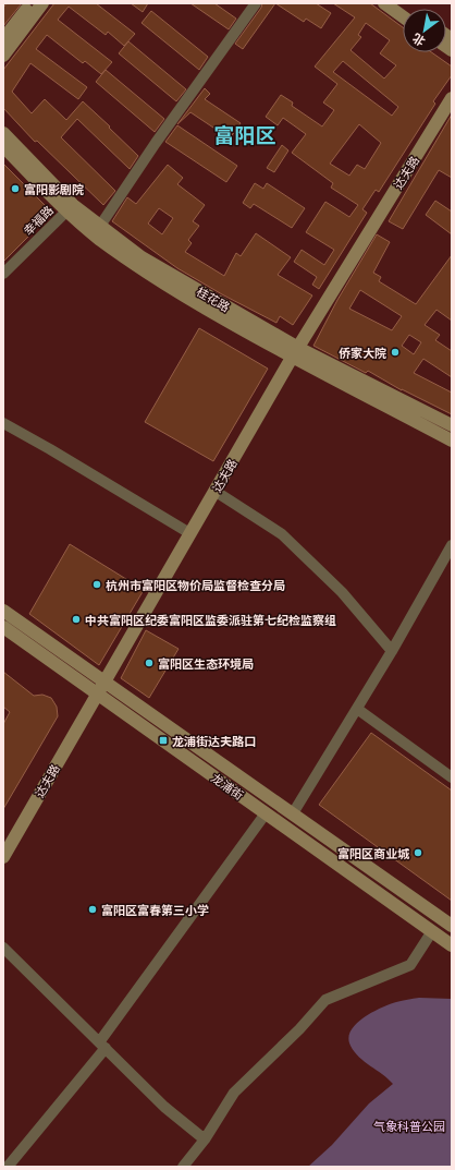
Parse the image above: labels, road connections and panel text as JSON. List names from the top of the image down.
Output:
{
  "streets": {
    "main road": ["达夫路", "桂花路", "龙浦街"],
    "street": ["幸福路"]
  },
  "crossings": [
    ["达夫路", "桂花路"],
    ["达夫路", "龙浦街"],
    ["幸福路", "桂花路"]
  ],
  "districts": ["富阳区"],
  "parks": ["气象科普公园"],
  "places": {
    "other": [
      "富阳影剧院",
      "侨家大院",
      "杭州市富阳区物价局监督检查分局",
      "中共富阳区纪委富阳区监委派驻第七纪检监察组",
      "富阳区生态环境局",
      "富阳区商业城",
      "富阳区富春第三小学"
    ],
    "transit": ["龙浦街达夫路口"]
  },
  "north": "bottom left"
}
